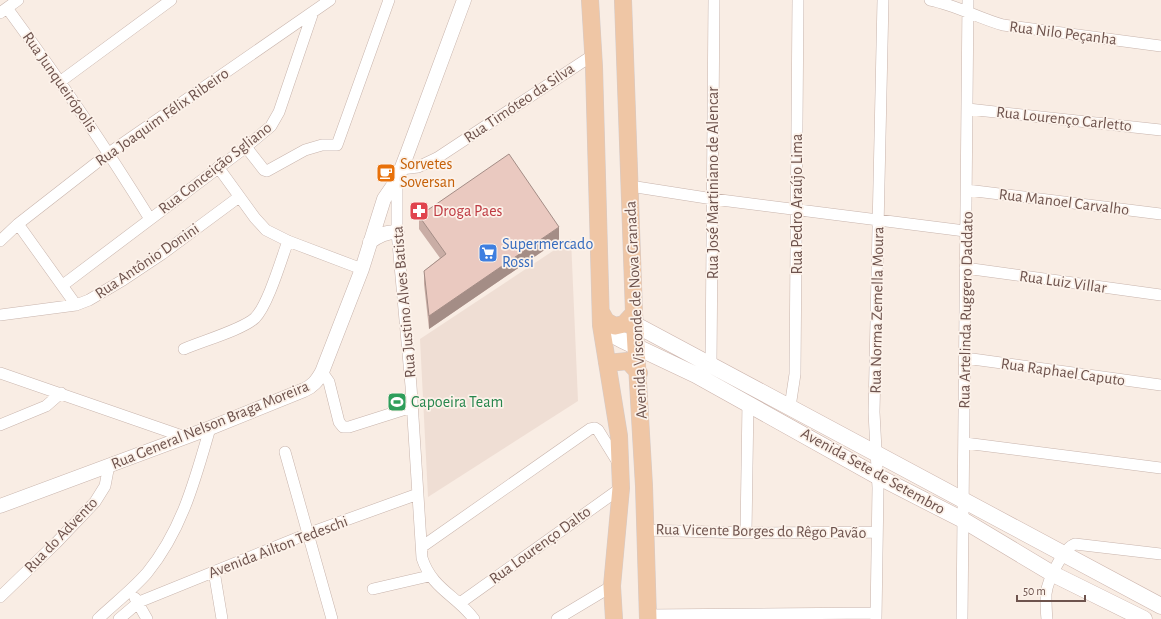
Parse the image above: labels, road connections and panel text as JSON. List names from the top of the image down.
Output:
{
  "streets": {
    "main road": ["Avenida Visconde de Nova Granada", "Avenida Sete de Setembro"],
    "street": [
      "Rua Nilo Peçanha",
      "Rua Junqueirópolis",
      "Rua Timóteo da Silva",
      "Rua Joaquim Félix Ribeiro",
      "Rua Lourenço Carletto",
      "Rua Conceição Sgliano",
      "Rua José Martiniano de Alencar",
      "Rua Manoel Carvalho",
      "Rua Pedro Araújo Lima",
      "Rua Antônio Donini",
      "Rua Luiz Villar",
      "Rua Justino Alves Batista",
      "Rua Norma Zemella Moura",
      "Rua Artelinda Ruggero Daddato",
      "Rua Raphael Caputo",
      "Rua General Nelson Braga Moreira",
      "Rua Vicente Borges do Rêgo Pavão",
      "Rua do Advento",
      "Rua Lourenço Dalto",
      "Avenida Ailton Tedeschi"
    ]
  },
  "crossings": [
    ["Rua Nilo Peçanha", "Rua Artelinda Ruggero Daddato"],
    ["Rua Junqueirópolis", "Rua Joaquim Félix Ribeiro"],
    ["Rua Junqueirópolis", "Rua Conceição Sgliano"],
    ["Rua Timóteo da Silva", "Rua Justino Alves Batista"],
    ["Rua Timóteo da Silva", "Rua General Nelson Braga Moreira"],
    ["Rua Joaquim Félix Ribeiro", "Rua Conceição Sgliano"],
    ["Rua Lourenço Carletto", "Rua Artelinda Ruggero Daddato"],
    ["Rua José Martiniano de Alencar", "Avenida Sete de Setembro"],
    ["Rua Manoel Carvalho", "Rua Artelinda Ruggero Daddato"],
    ["Rua Pedro Araújo Lima", "Avenida Sete de Setembro"],
    ["Rua Luiz Villar", "Rua Artelinda Ruggero Daddato"],
    ["Rua Justino Alves Batista", "Rua General Nelson Braga Moreira"],
    ["Rua Justino Alves Batista", "Rua Lourenço Dalto"],
    ["Rua Justino Alves Batista", "Avenida Ailton Tedeschi"],
    ["Avenida Visconde de Nova Granada", "Avenida Sete de Setembro"],
    ["Avenida Visconde de Nova Granada", "Rua Vicente Borges do Rêgo Pavão"],
    ["Rua Norma Zemella Moura", "Avenida Sete de Setembro"],
    ["Rua Norma Zemella Moura", "Rua Vicente Borges do Rêgo Pavão"],
    ["Rua Artelinda Ruggero Daddato", "Rua Raphael Caputo"],
    ["Rua Artelinda Ruggero Daddato", "Avenida Sete de Setembro"],
    ["Rua General Nelson Braga Moreira", "Rua do Advento"]
  ],
  "places": {
    "cafe": ["Sorvetes Soversan"],
    "pharmacy": ["Droga Paes"],
    "supermarket": ["Supermercado Rossi"],
    "sports": ["Capoeira Team"]
  },
  "scale_bar": "50 m"
}
